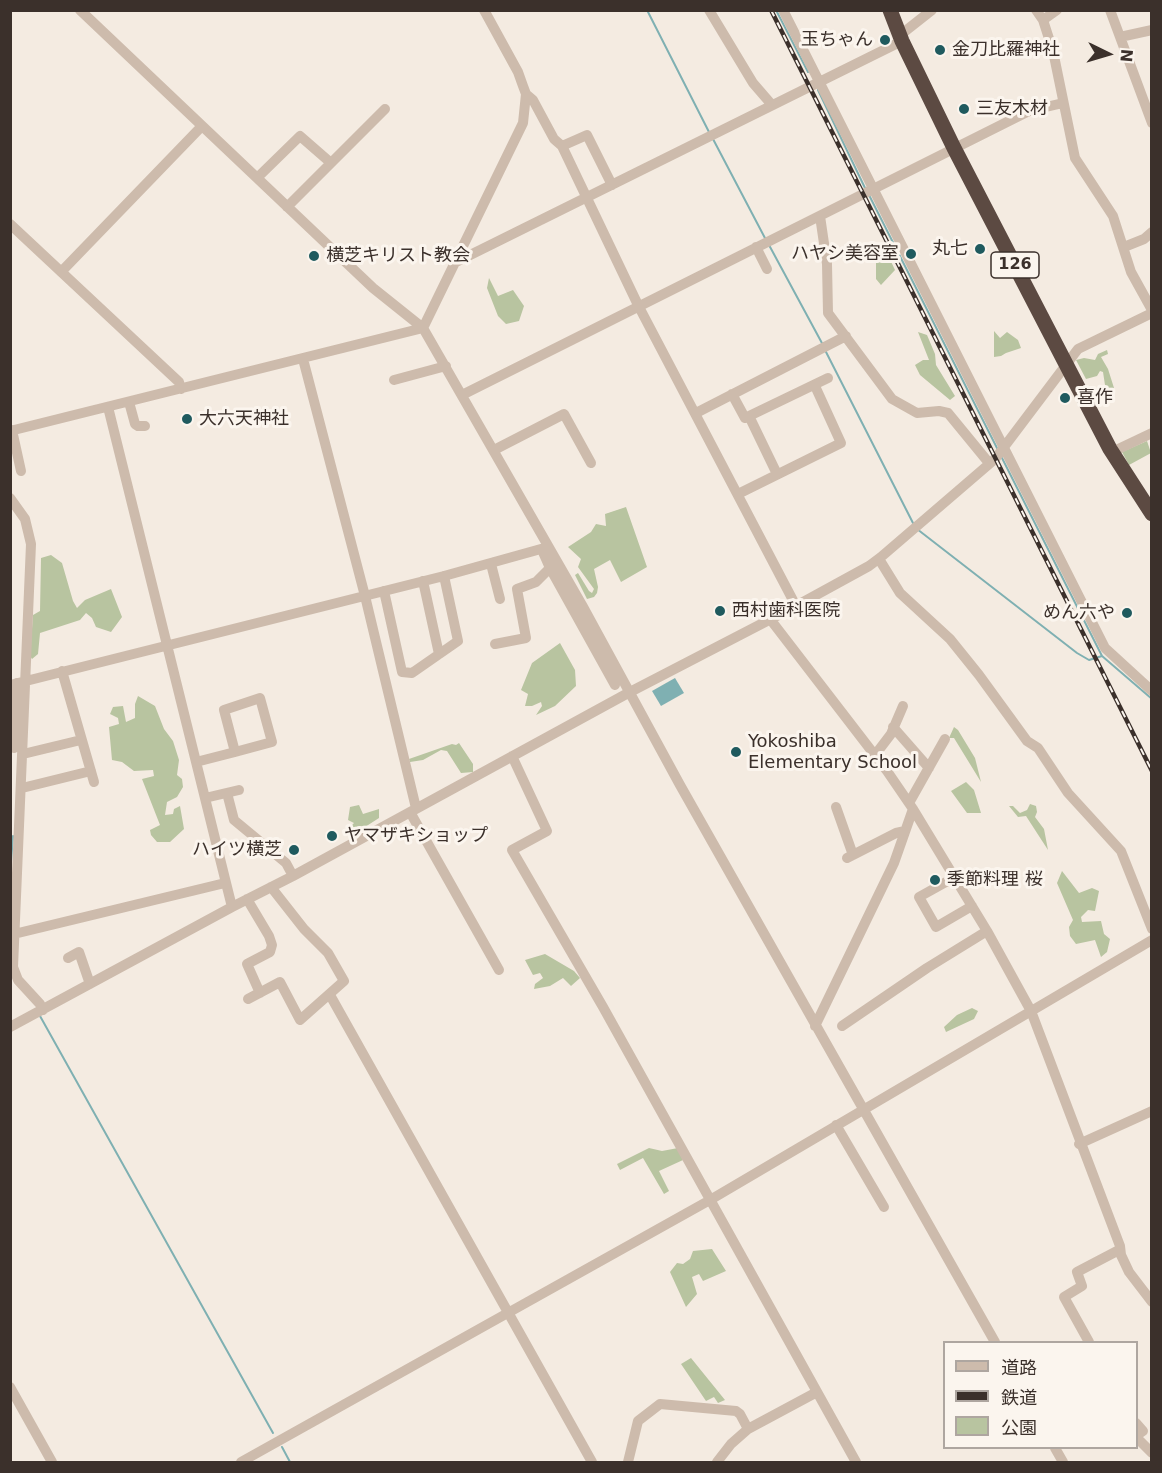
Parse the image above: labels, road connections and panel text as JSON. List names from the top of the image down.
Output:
{
  "streets": {
    "highway": ["126"]
  },
  "places": [
    "玉ちゃん",
    "金刀比羅神社",
    "三友木材",
    "丸七",
    "ハヤシ美容室",
    "横芝キリスト教会",
    "喜作",
    "大六天神社",
    "西村歯科医院",
    "めん六や",
    "Yokoshiba Elementary School",
    "ヤマザキショップ",
    "ハイツ横芝",
    "季節料理 桜"
  ],
  "legend": ["道路", "鉄道", "公園"],
  "north": "right"
}
